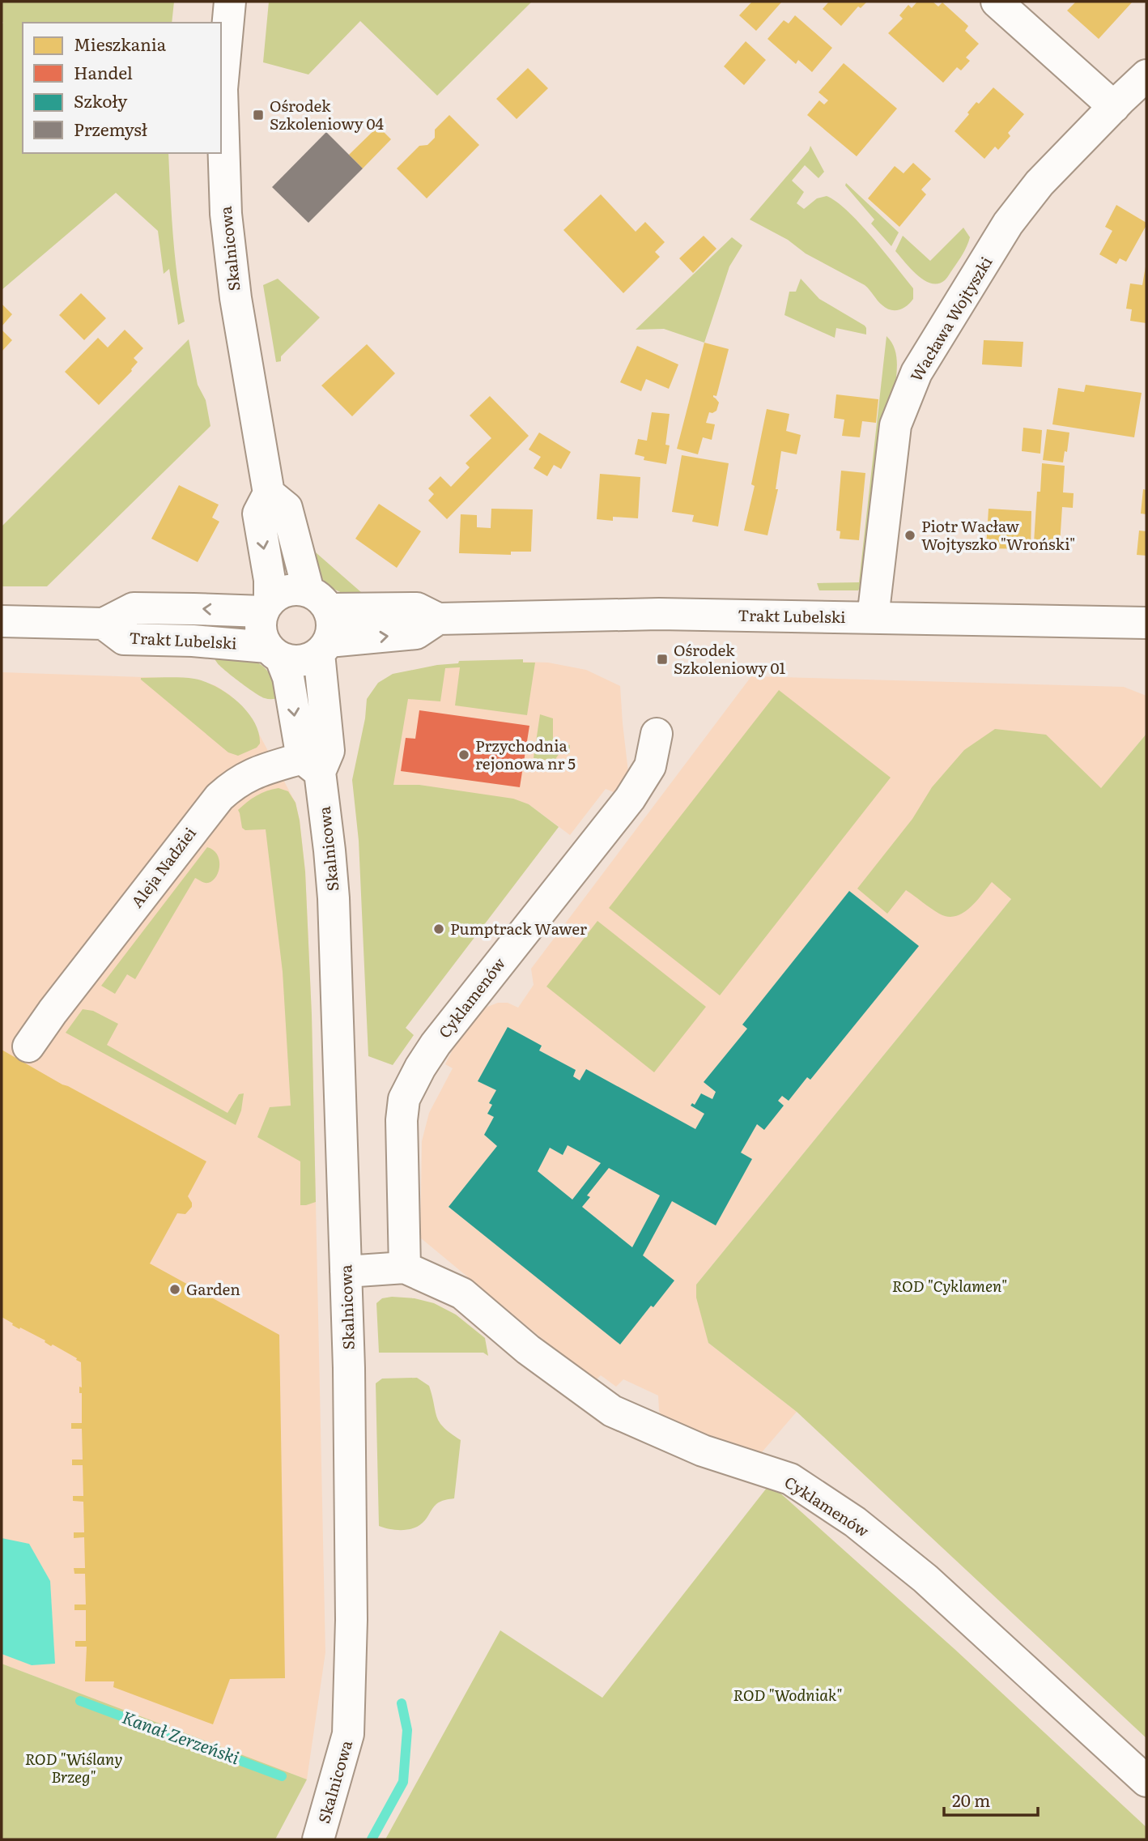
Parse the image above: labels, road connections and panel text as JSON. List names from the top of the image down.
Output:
{
  "streets": {
    "street": [
      "Skalnicowa",
      "Wacława Wojtyszki",
      "Trakt Lubelski",
      "Aleja Nadziei",
      "Cyklamenów"
    ]
  },
  "crossings": [
    ["Skalnicowa", "Trakt Lubelski"],
    ["Skalnicowa", "Aleja Nadziei"],
    ["Skalnicowa", "Cyklamenów"],
    ["Wacława Wojtyszki", "Trakt Lubelski"]
  ],
  "water": ["Kanał Zerzeński"],
  "parks": ["ROD \"Cyklamen\"", "ROD \"Wodniak\"", "ROD \"Wiślany Brzeg\""],
  "places": {
    "transit": ["Ośrodek Szkoleniowy 04", "Ośrodek Szkoleniowy 01"],
    "other": [
      "Piotr Wacław Wojtyszko \"Wroński\"",
      "Przychodnia rejonowa nr 5",
      "Pumptrack Wawer",
      "Garden"
    ]
  },
  "legend": [
    "Mieszkania",
    "Handel",
    "Szkoły",
    "Przemysł"
  ],
  "scale_bar": "20 m"
}
